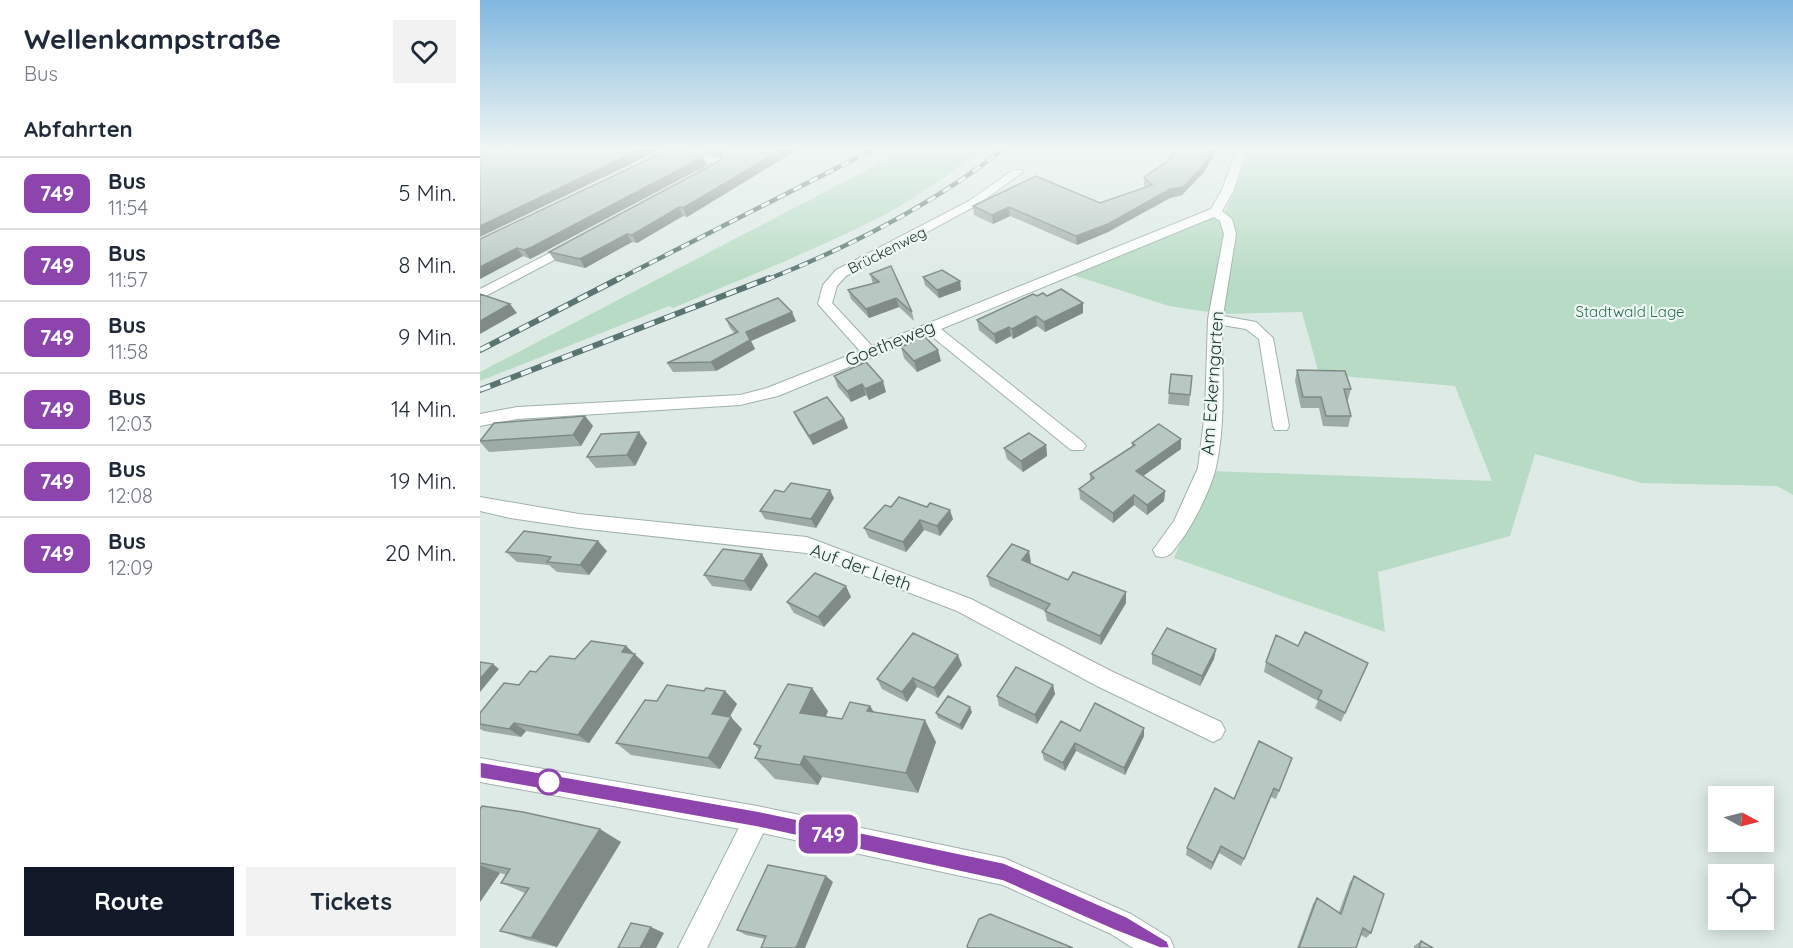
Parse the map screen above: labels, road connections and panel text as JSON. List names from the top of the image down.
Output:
{
  "streets": {
    "street": [
      "Brückenweg",
      "Goetheweg",
      "Am Eckerngarten",
      "Auf der Lieth"
    ]
  },
  "crossings": [
    ["Brückenweg", "Goetheweg"],
    ["Goetheweg", "Am Eckerngarten"]
  ],
  "parks": ["Stadtwald Lage"],
  "lines": ["bus line 749"],
  "north": "right",
  "page": {
    "heading": [
      ["Wellenkampstraße", "Bus"],
      "Abfahrten"
    ],
    "on_map": "749",
    "list": [
      {
        "mark": "749",
        "name": "Bus",
        "note": "11:54",
        "value": "5 Min."
      },
      {
        "mark": "749",
        "name": "Bus",
        "note": "11:57",
        "value": "8 Min."
      },
      {
        "mark": "749",
        "name": "Bus",
        "note": "11:58",
        "value": "9 Min."
      },
      {
        "mark": "749",
        "name": "Bus",
        "note": "12:03",
        "value": "14 Min."
      },
      {
        "mark": "749",
        "name": "Bus",
        "note": "12:08",
        "value": "19 Min."
      },
      {
        "mark": "749",
        "name": "Bus",
        "note": "12:09",
        "value": "20 Min."
      }
    ],
    "buttons": ["Route", "Tickets"]
  }
}
